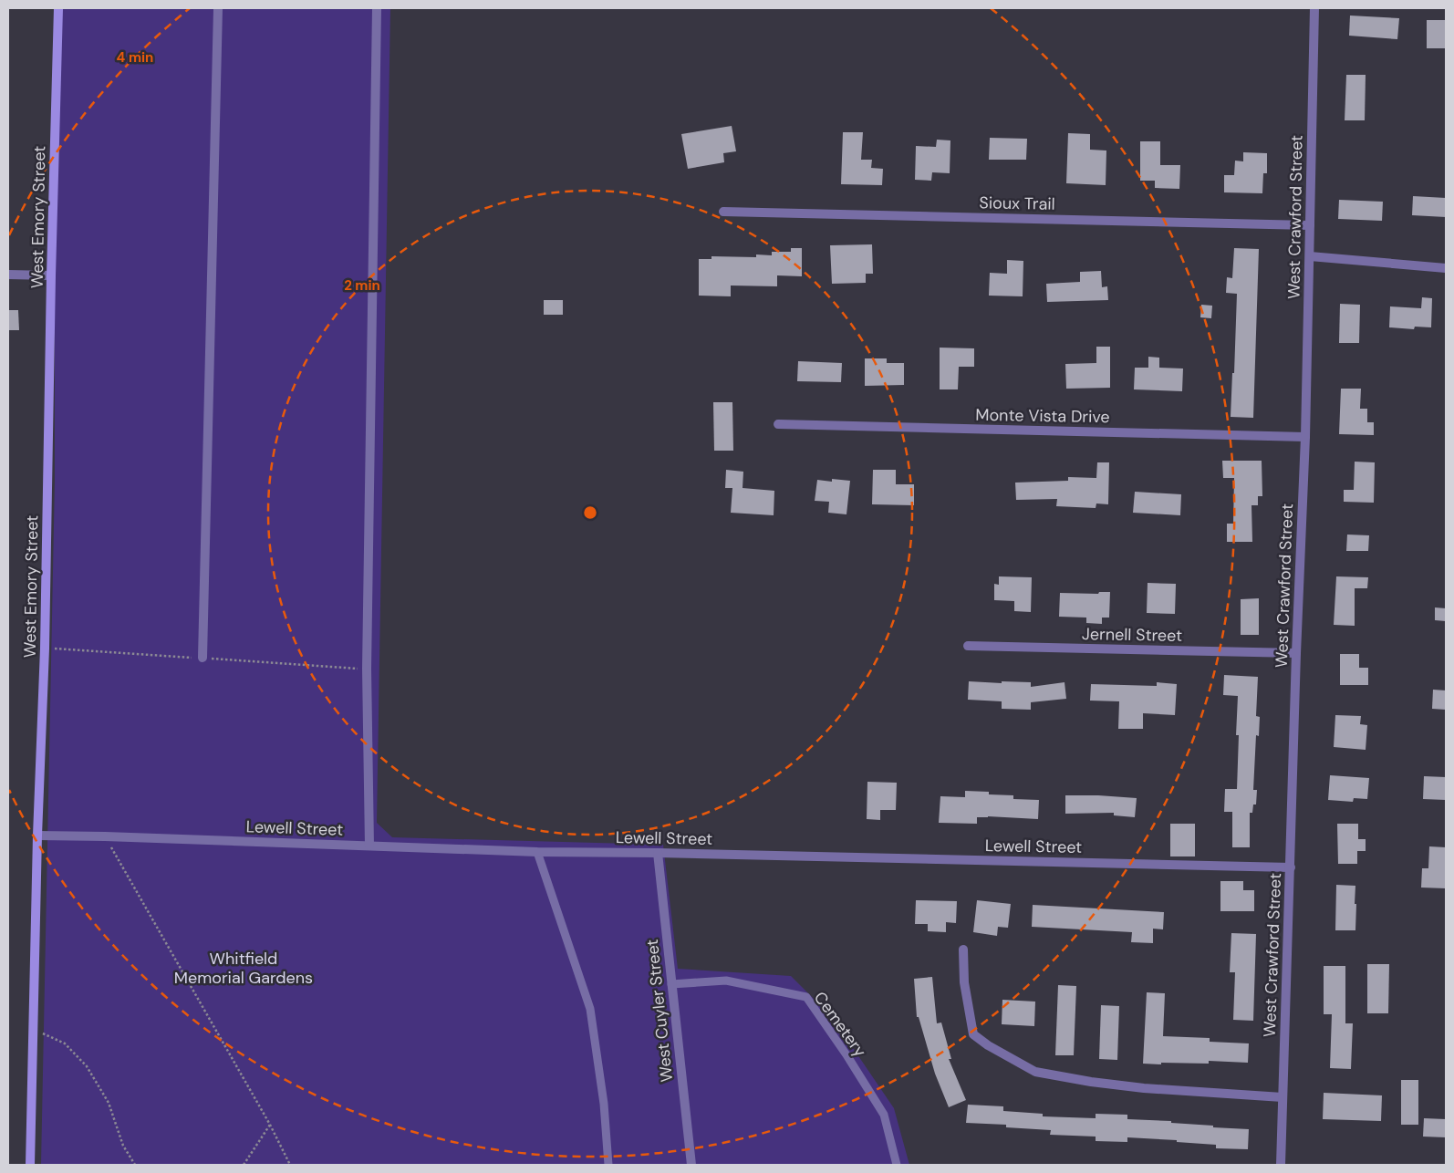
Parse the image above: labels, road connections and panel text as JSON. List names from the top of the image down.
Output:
{
  "streets": {
    "street": [
      "Sioux Trail",
      "West Emory Street",
      "West Crawford Street",
      "Monte Vista Drive",
      "Jernell Street",
      "Lewell Street",
      "West Cuyler Street"
    ],
    "lane": ["Cemetery"]
  },
  "crossings": [
    ["Sioux Trail", "West Crawford Street"],
    ["West Emory Street", "Lewell Street"],
    ["West Crawford Street", "Monte Vista Drive"],
    ["West Crawford Street", "Jernell Street"],
    ["West Crawford Street", "Lewell Street"],
    ["Lewell Street", "West Cuyler Street"],
    ["West Cuyler Street", "Cemetery"]
  ],
  "parks": ["Whitfield Memorial Gardens"],
  "rings": ["4 min", "2 min"]
}
